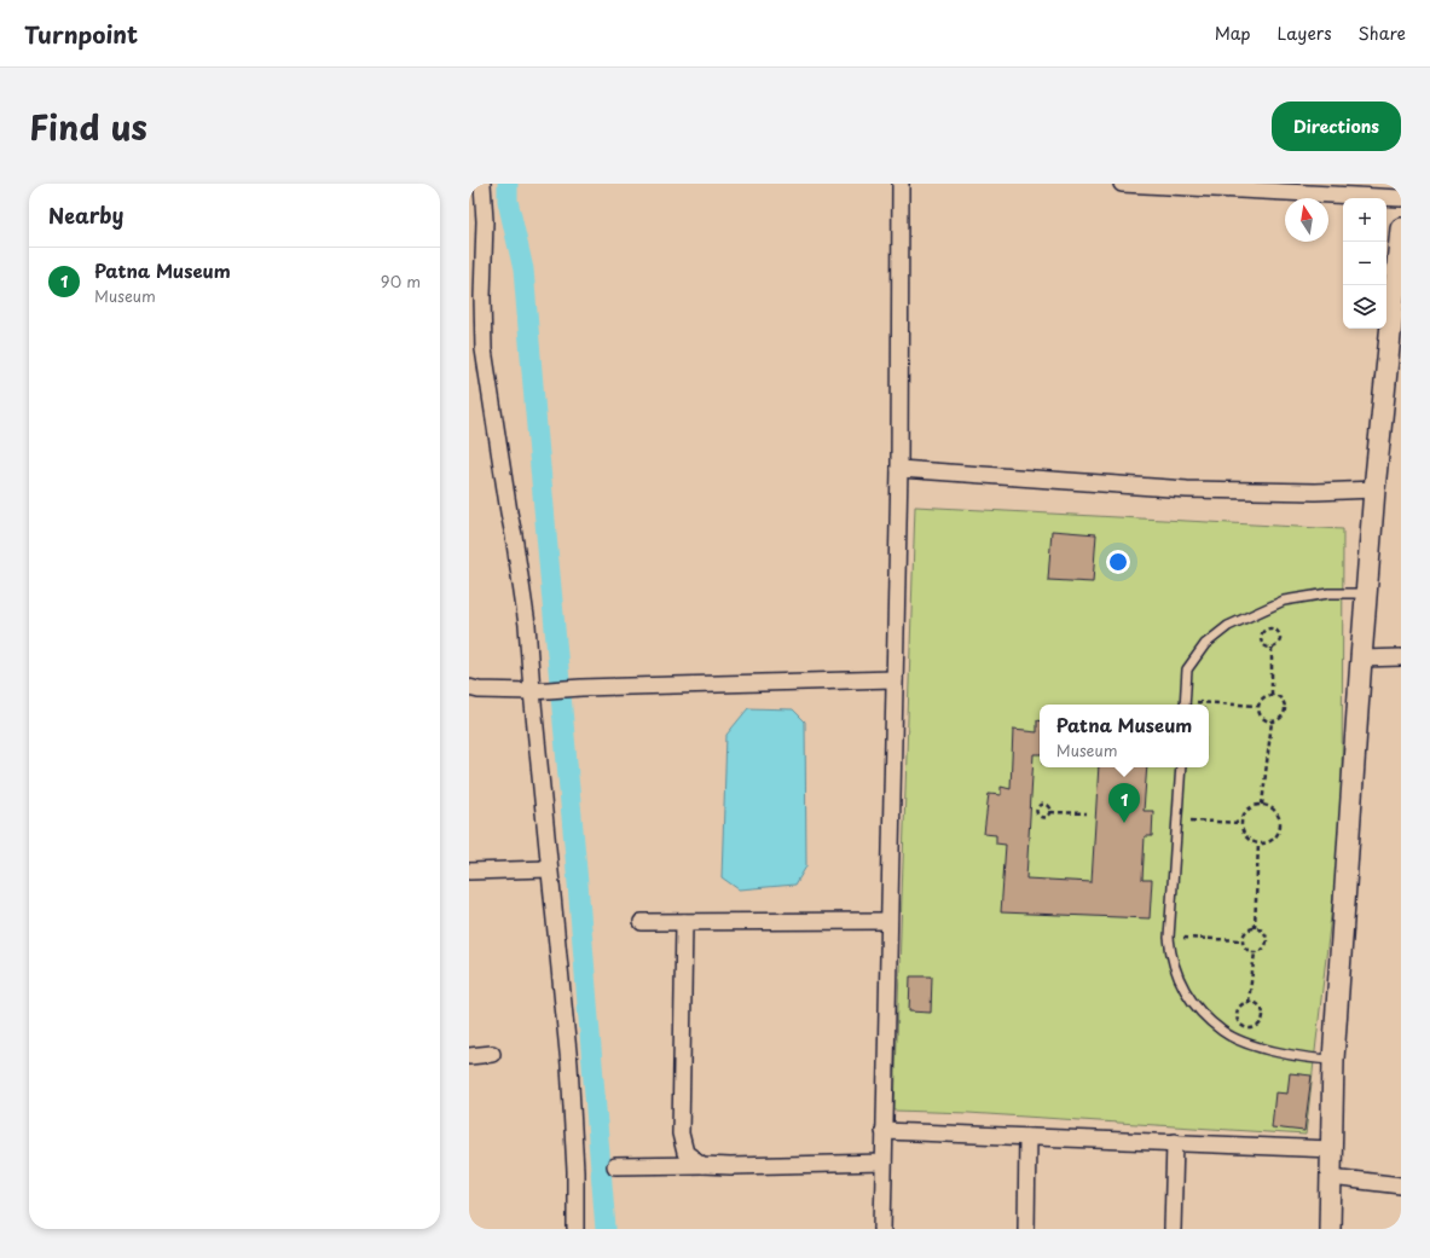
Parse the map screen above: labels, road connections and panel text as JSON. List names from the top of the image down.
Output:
{
  "north": "top",
  "page": {
    "header": "Turnpoint",
    "nav": ["Map", "Layers", "Share"],
    "title": "Find us",
    "buttons": "Directions",
    "heading": "Nearby",
    "map_buttons": ["+", "−"],
    "list": [
      {
        "mark": "1",
        "name": "Patna Museum",
        "note": "Museum",
        "value": "90 m"
      }
    ],
    "popup": ["Patna Museum", "Museum"],
    "pins": "1"
  }
}
